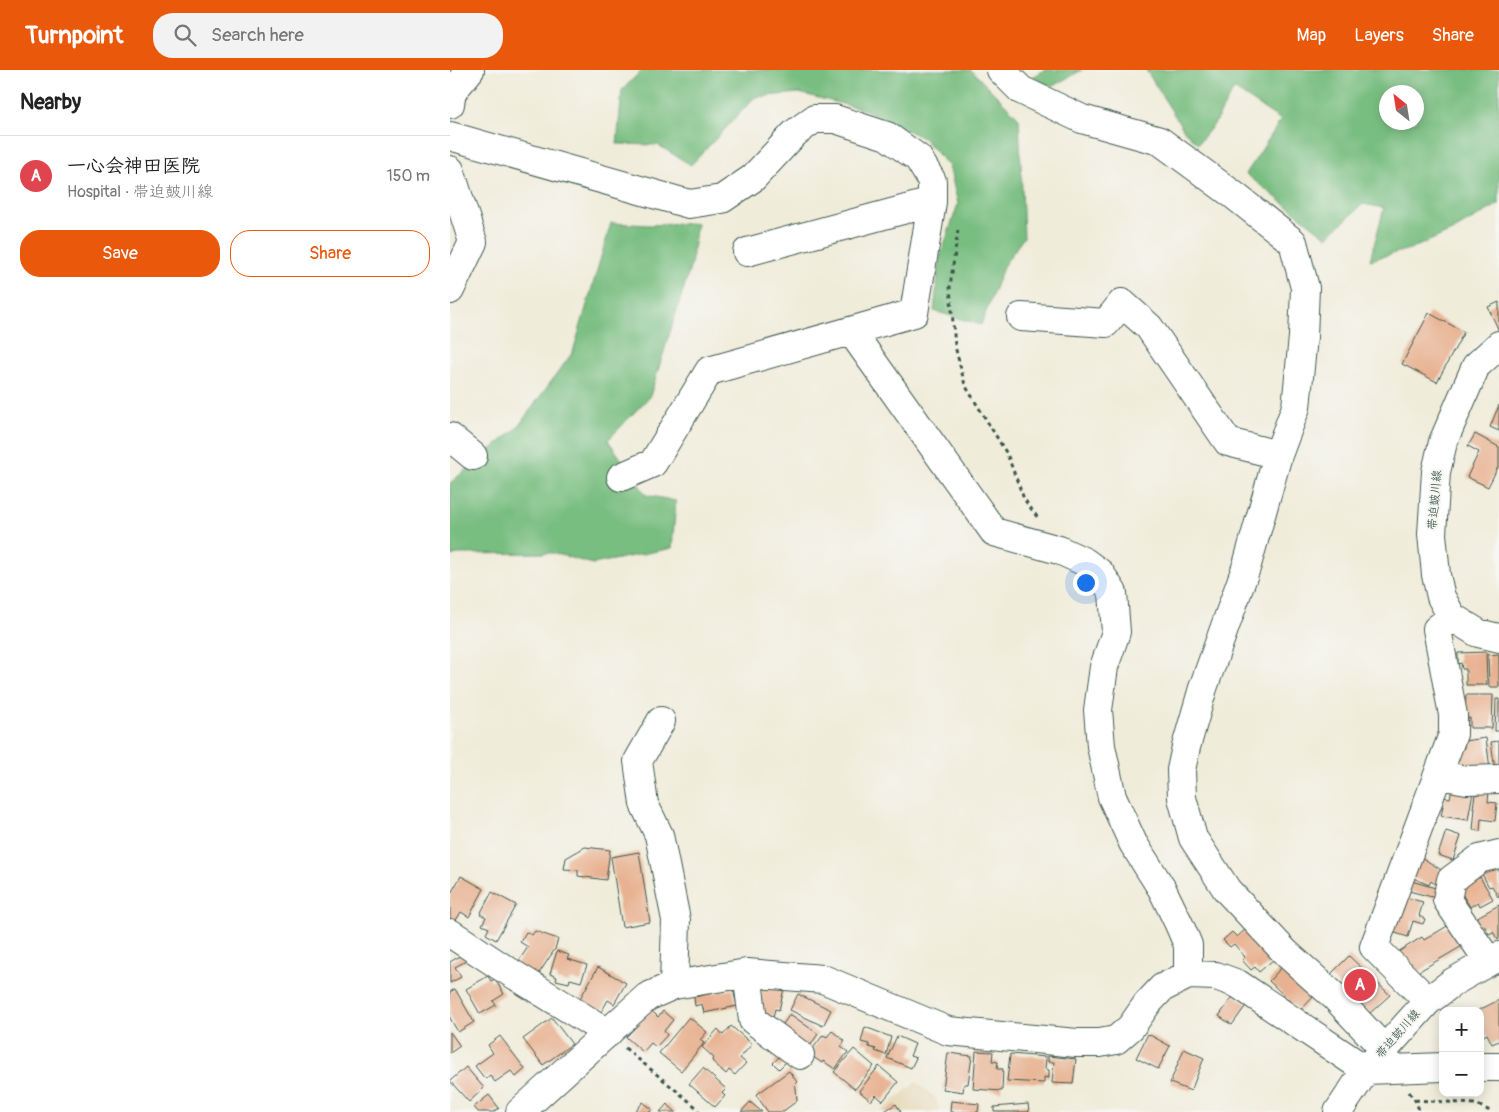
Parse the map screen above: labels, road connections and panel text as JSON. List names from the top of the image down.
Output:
{
  "streets": {
    "street": ["帯迫皷川線"]
  },
  "north": "top left",
  "page": {
    "header": "Turnpoint",
    "search": "Search here",
    "nav": ["Map", "Layers", "Share"],
    "heading": "Nearby",
    "list": [
      {
        "mark": "A",
        "name": "一心会神田医院",
        "note": "Hospital · 帯迫皷川線",
        "value": "150 m"
      }
    ],
    "buttons": ["Save", "Share"],
    "pins": "A",
    "map_buttons": ["+", "−"]
  }
}
